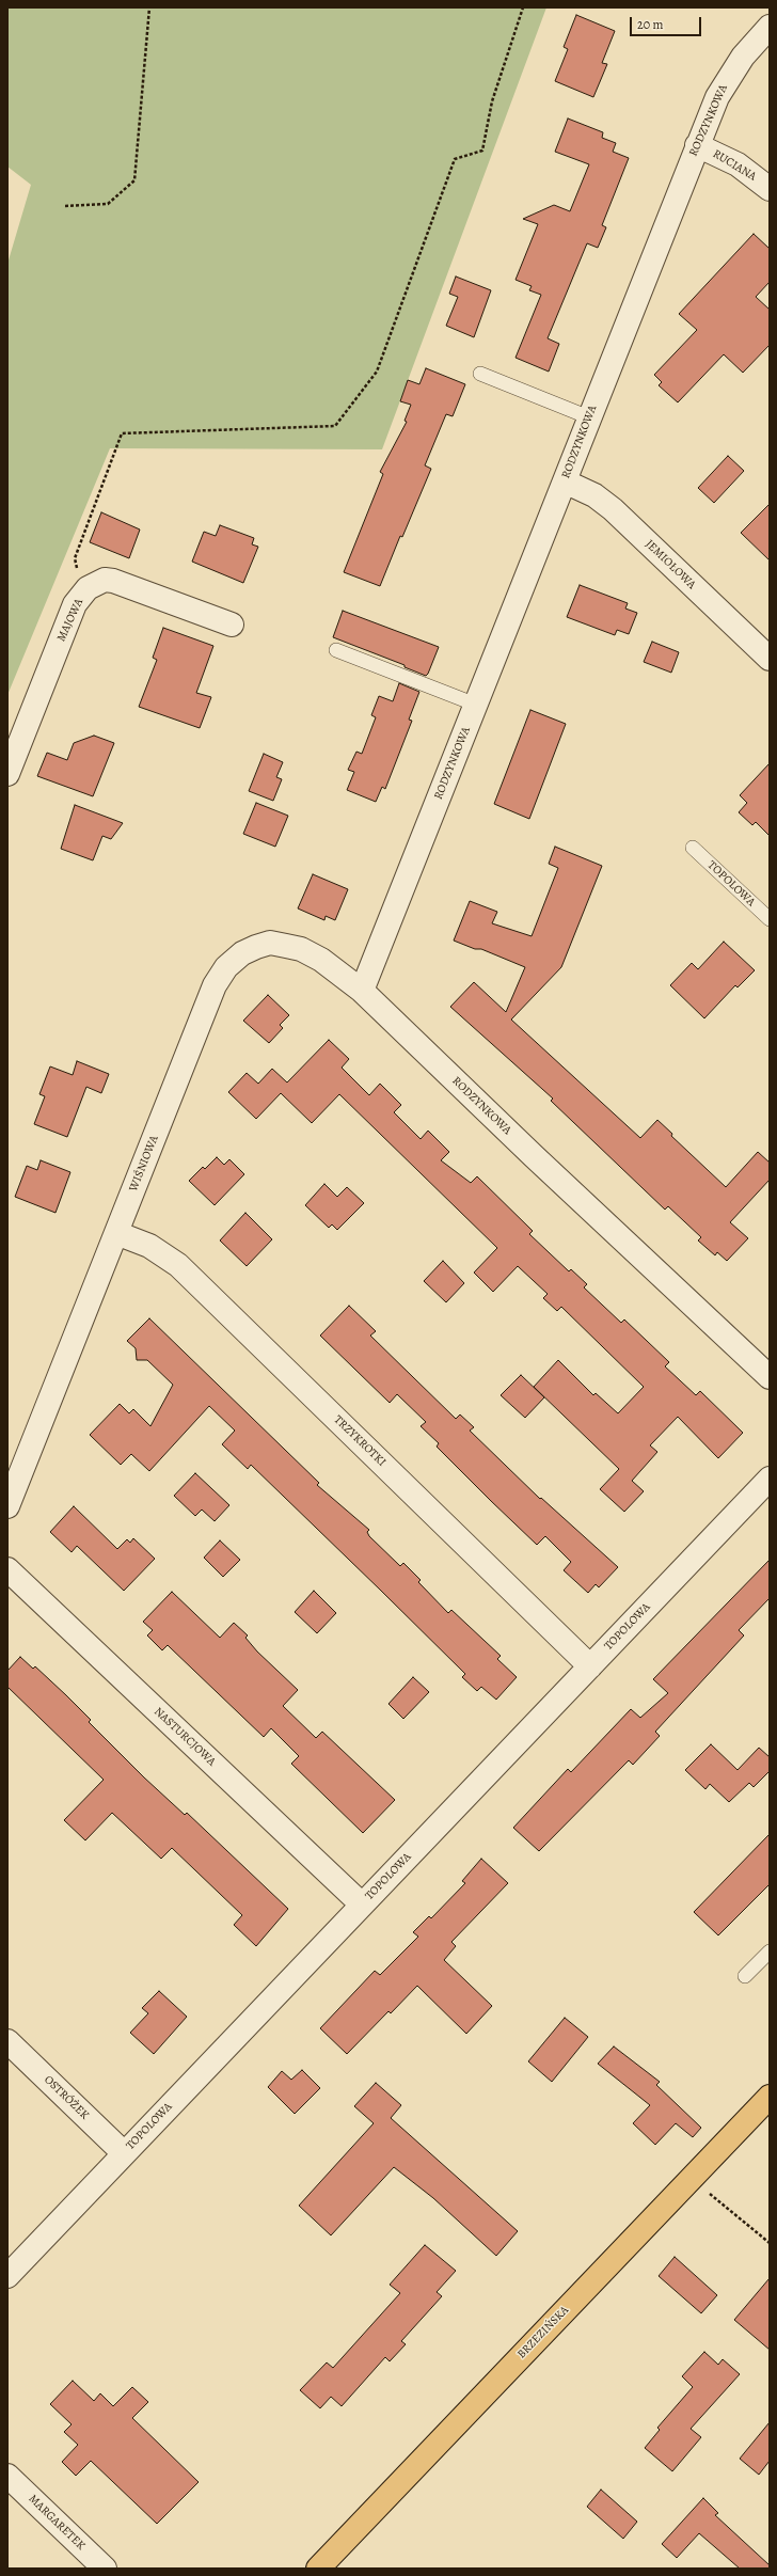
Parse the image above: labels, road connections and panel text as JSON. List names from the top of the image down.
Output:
{
  "streets": {
    "main road": ["BRZEZIŃSKA"],
    "street": [
      "RODZYNKOWA",
      "RUCIANA",
      "JEMIOŁOWA",
      "MAJOWA",
      "TOPOLOWA",
      "WIŚNIOWA",
      "TRZYKROTKI",
      "NASTURCJOWA",
      "OSTRÓŻEK",
      "MARGARETEK"
    ]
  },
  "crossings": [
    ["RODZYNKOWA", "RUCIANA"],
    ["RODZYNKOWA", "JEMIOŁOWA"],
    ["RODZYNKOWA", "WIŚNIOWA"],
    ["TOPOLOWA", "TRZYKROTKI"],
    ["TOPOLOWA", "NASTURCJOWA"],
    ["TOPOLOWA", "OSTRÓŻEK"],
    ["WIŚNIOWA", "TRZYKROTKI"]
  ],
  "scale_bar": "20 m"
}
